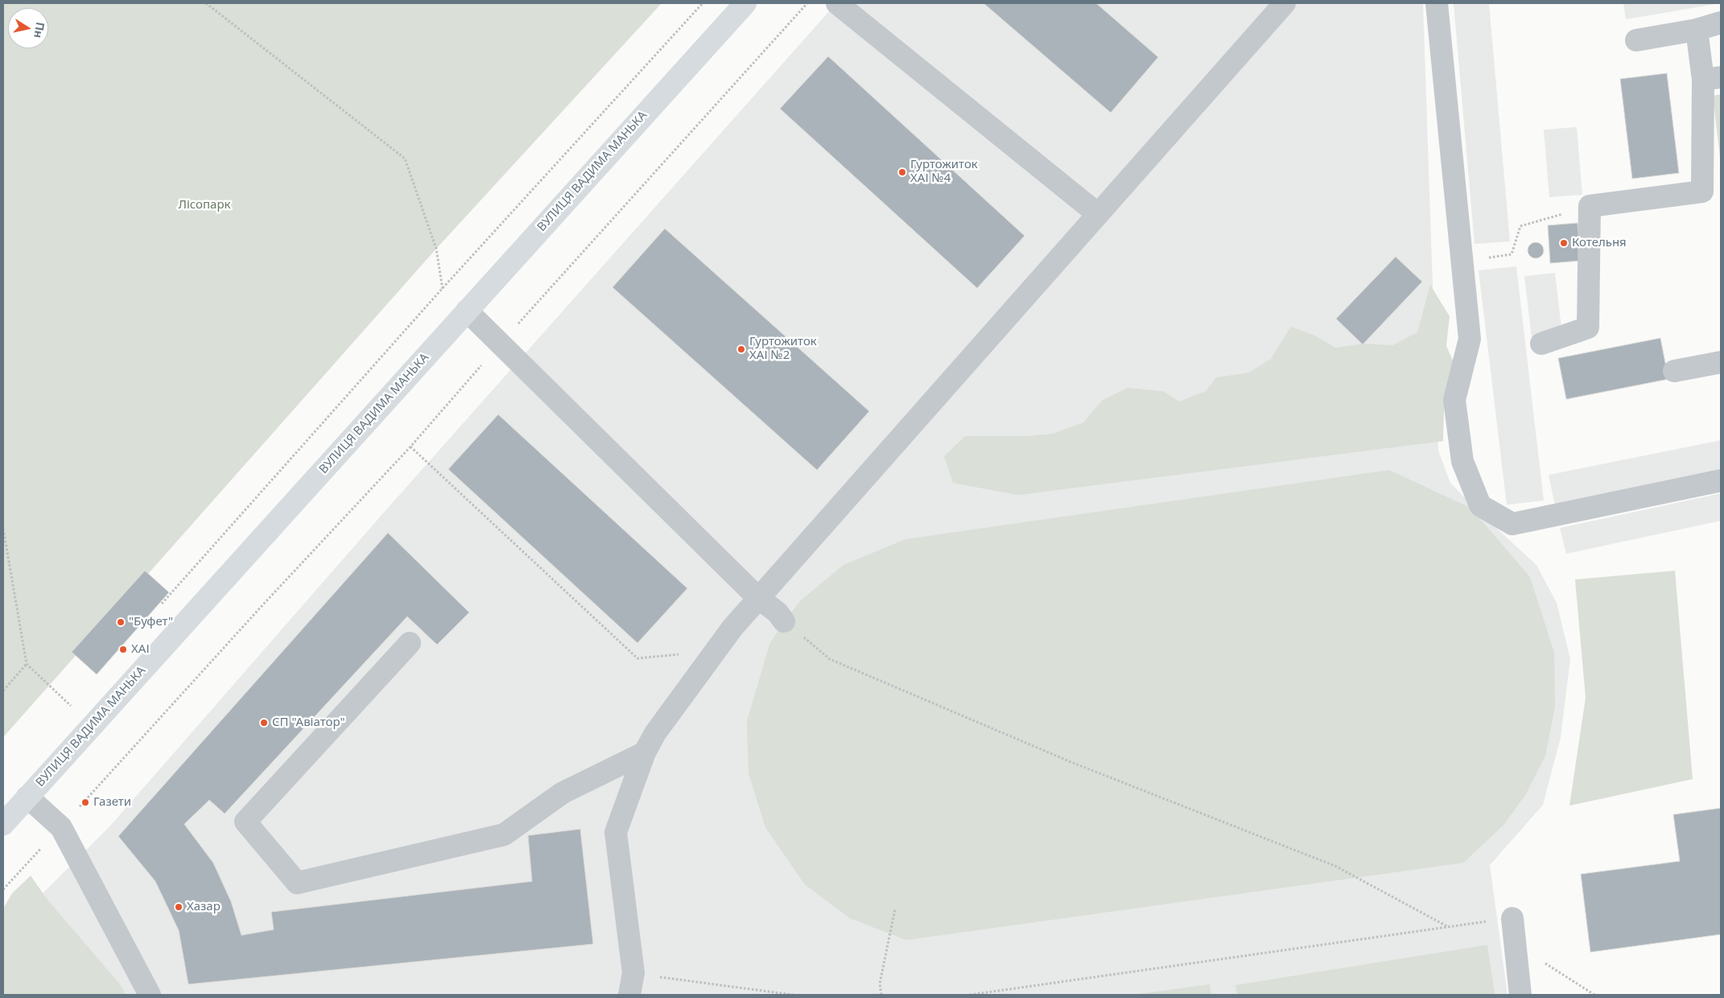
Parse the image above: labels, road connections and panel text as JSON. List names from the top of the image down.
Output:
{
  "streets": {
    "main road": ["ВУЛИЦЯ ВАДИМА МАНЬКА"]
  },
  "parks": ["Лісопарк"],
  "places": [
    "Гуртожиток ХАІ №4",
    "Котельня",
    "Гуртожиток ХАІ №2",
    "\"Буфет\"",
    "ХАІ",
    "СП \"Авіатор\"",
    "Газети",
    "Хазар"
  ],
  "north": "right"
}
